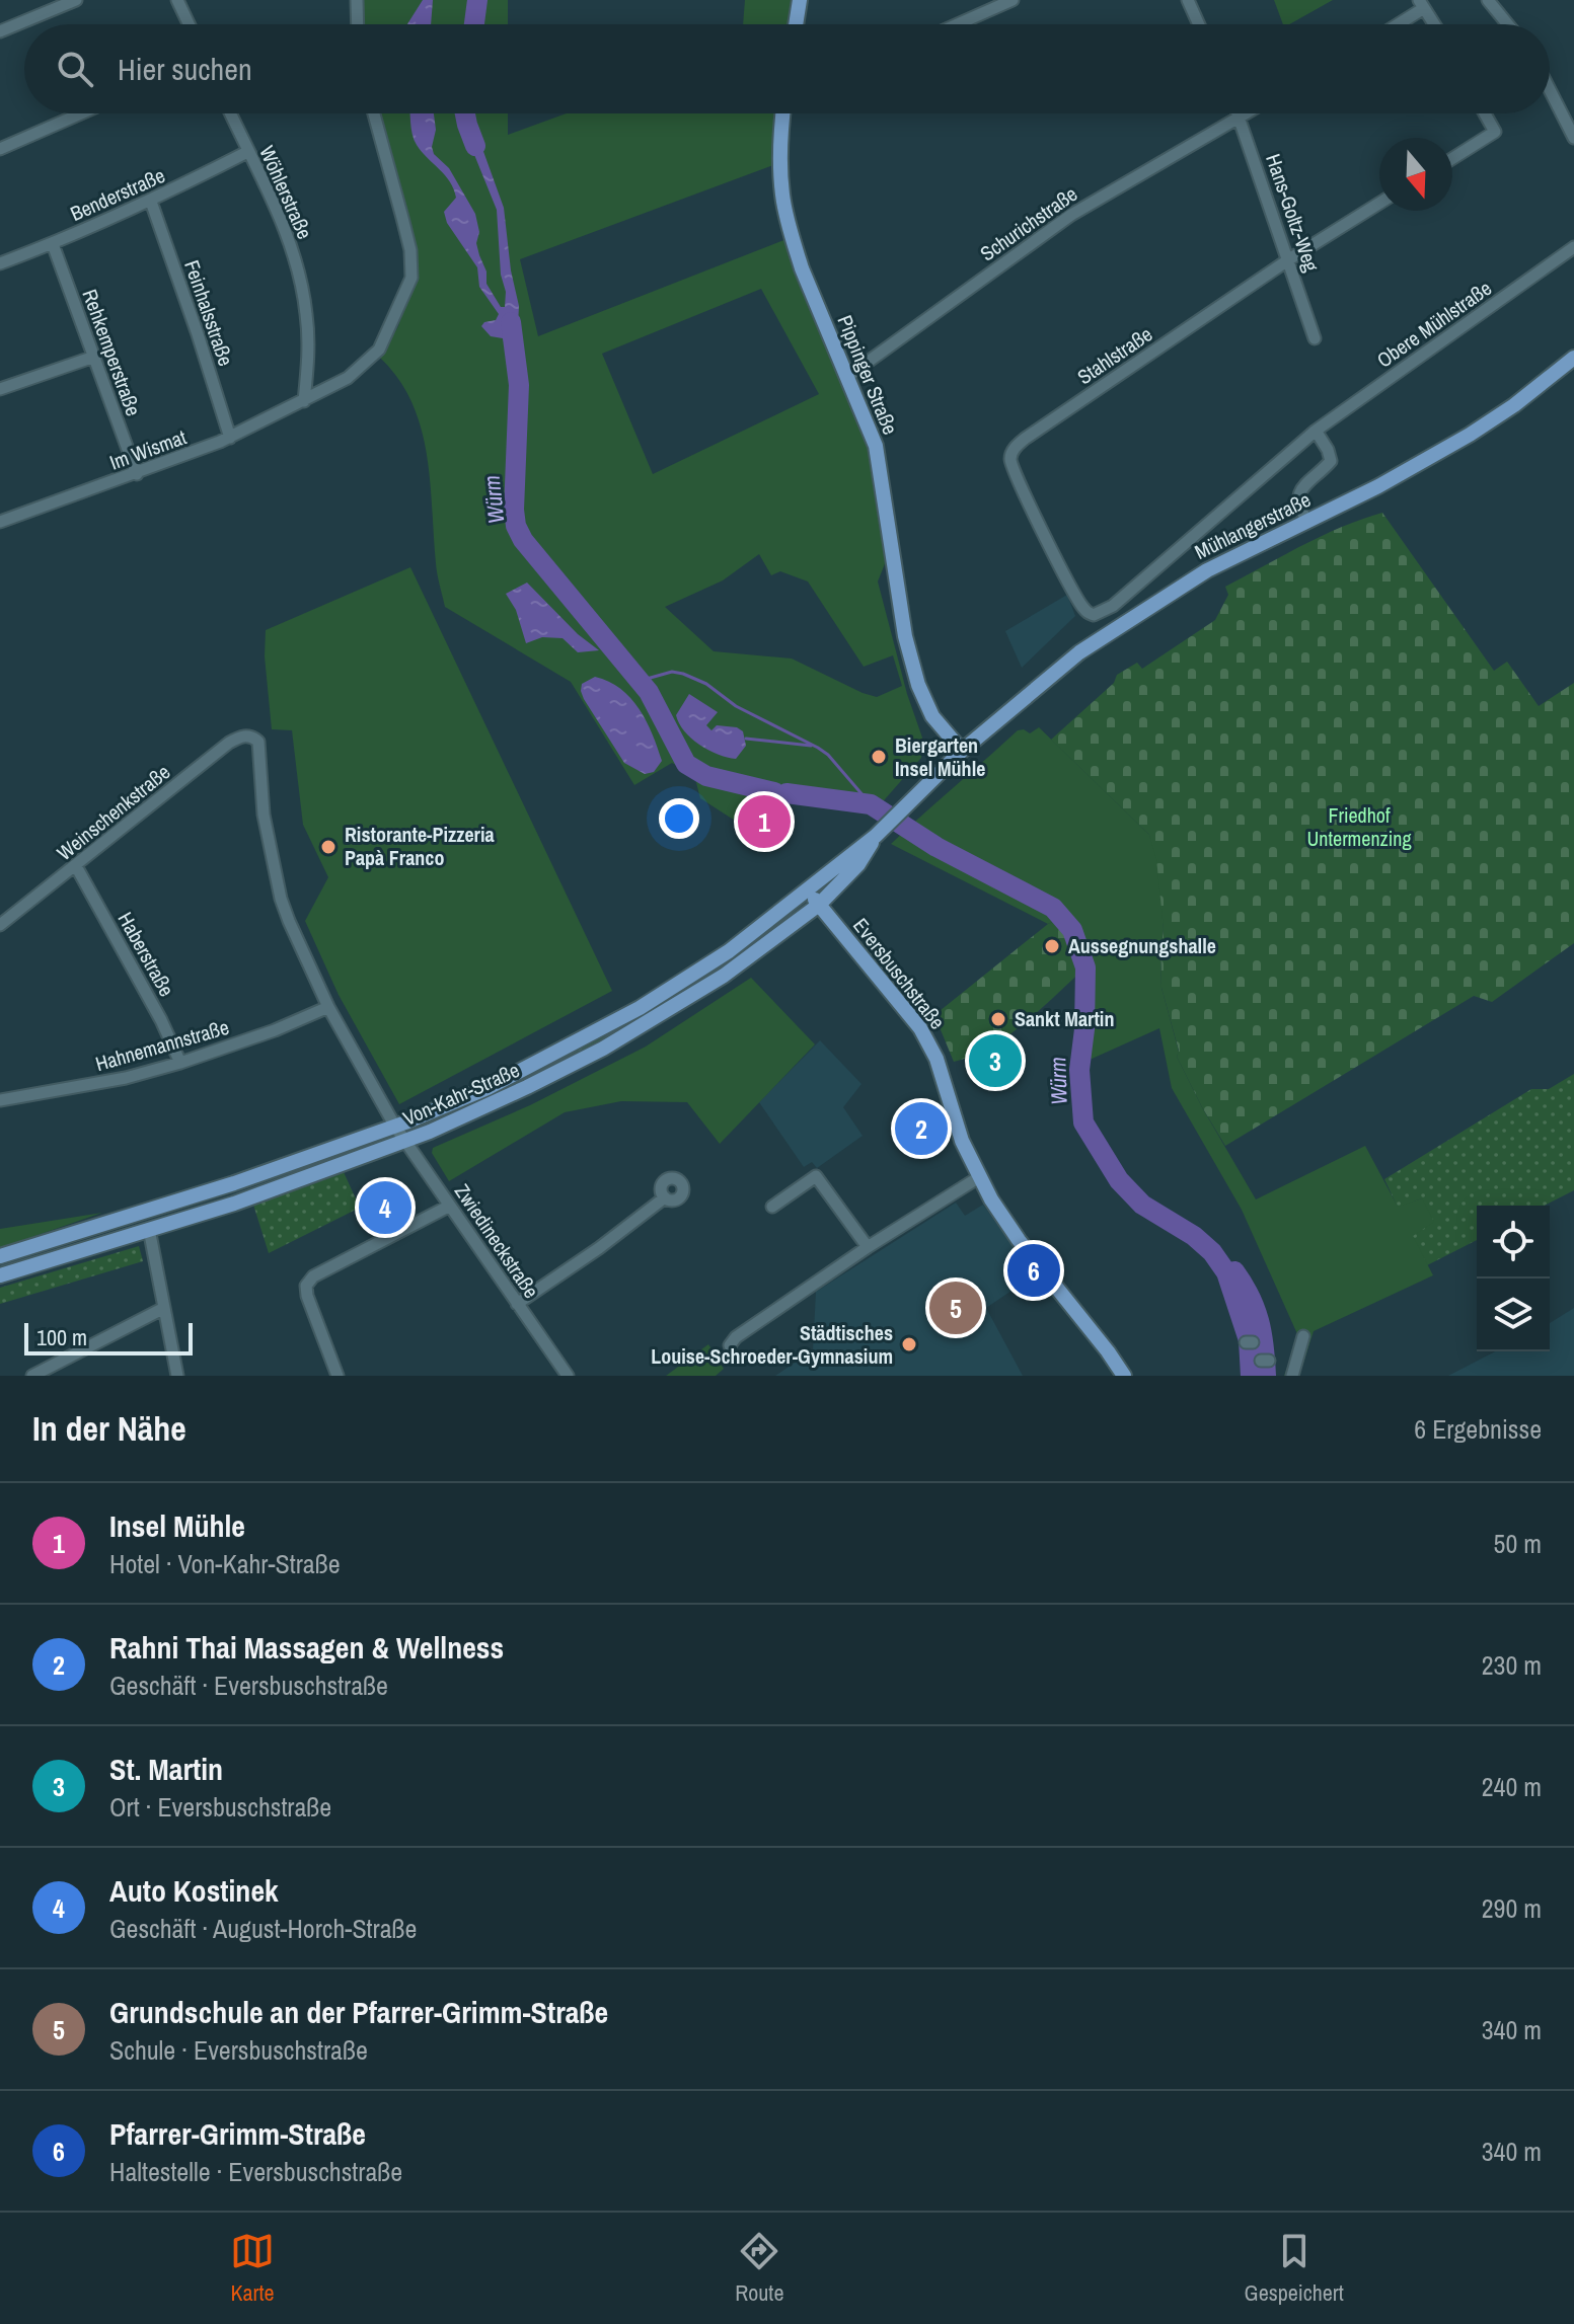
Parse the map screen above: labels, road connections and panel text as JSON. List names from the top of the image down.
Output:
{
  "streets": {
    "main road": [
      "Pippinger Straße",
      "Mühlangerstraße",
      "Eversbuschstraße",
      "Von-Kahr-Straße"
    ],
    "street": [
      "Wöhlerstraße",
      "Benderstraße",
      "Hans-Goltz-Weg",
      "Schurichstraße",
      "Feinhalsstraße",
      "Obere Mühlstraße",
      "Rehkemperstraße",
      "Stahlstraße",
      "Im Wismat",
      "Weinschenkstraße",
      "Haberstraße",
      "Hahnemannstraße",
      "Zwiedineckstraße"
    ]
  },
  "crossings": [
    ["Wöhlerstraße", "Benderstraße"],
    ["Wöhlerstraße", "Im Wismat"],
    ["Benderstraße", "Feinhalsstraße"],
    ["Benderstraße", "Rehkemperstraße"],
    ["Hans-Goltz-Weg", "Schurichstraße"],
    ["Hans-Goltz-Weg", "Stahlstraße"],
    ["Schurichstraße", "Pippinger Straße"],
    ["Feinhalsstraße", "Im Wismat"],
    ["Obere Mühlstraße", "Stahlstraße"],
    ["Rehkemperstraße", "Im Wismat"],
    ["Pippinger Straße", "Mühlangerstraße"],
    ["Pippinger Straße", "Von-Kahr-Straße"],
    ["Mühlangerstraße", "Von-Kahr-Straße"],
    ["Weinschenkstraße", "Haberstraße"],
    ["Weinschenkstraße", "Zwiedineckstraße"],
    ["Haberstraße", "Hahnemannstraße"],
    ["Eversbuschstraße", "Von-Kahr-Straße"],
    ["Hahnemannstraße", "Zwiedineckstraße"],
    ["Von-Kahr-Straße", "Zwiedineckstraße"]
  ],
  "water": ["Würm"],
  "parks": ["Friedhof Untermenzing"],
  "places": [
    "Biergarten Insel Mühle",
    "Ristorante-Pizzeria Papà Franco",
    "Aussegnungshalle",
    "Sankt Martin",
    "Städtisches Louise-Schroeder-Gymnasium"
  ],
  "scale_bar": "100 m",
  "north": "bottom",
  "page": {
    "search": "Hier suchen",
    "pins": [
      "1",
      "3",
      "2",
      "4",
      "6",
      "5"
    ],
    "scale": "100 m",
    "heading": ["In der Nähe", "6 Ergebnisse"],
    "list": [
      {
        "mark": "1",
        "name": "Insel Mühle",
        "note": "Hotel · Von-Kahr-Straße",
        "value": "50 m"
      },
      {
        "mark": "2",
        "name": "Rahni Thai Massagen & Wellness",
        "note": "Geschäft · Eversbuschstraße",
        "value": "230 m"
      },
      {
        "mark": "3",
        "name": "St. Martin",
        "note": "Ort · Eversbuschstraße",
        "value": "240 m"
      },
      {
        "mark": "4",
        "name": "Auto Kostinek",
        "note": "Geschäft · August-Horch-Straße",
        "value": "290 m"
      },
      {
        "mark": "5",
        "name": "Grundschule an der Pfarrer-Grimm-Straße",
        "note": "Schule · Eversbuschstraße",
        "value": "340 m"
      },
      {
        "mark": "6",
        "name": "Pfarrer-Grimm-Straße",
        "note": "Haltestelle · Eversbuschstraße",
        "value": "340 m"
      }
    ],
    "nav": ["Karte", "Route", "Gespeichert"]
  }
}
